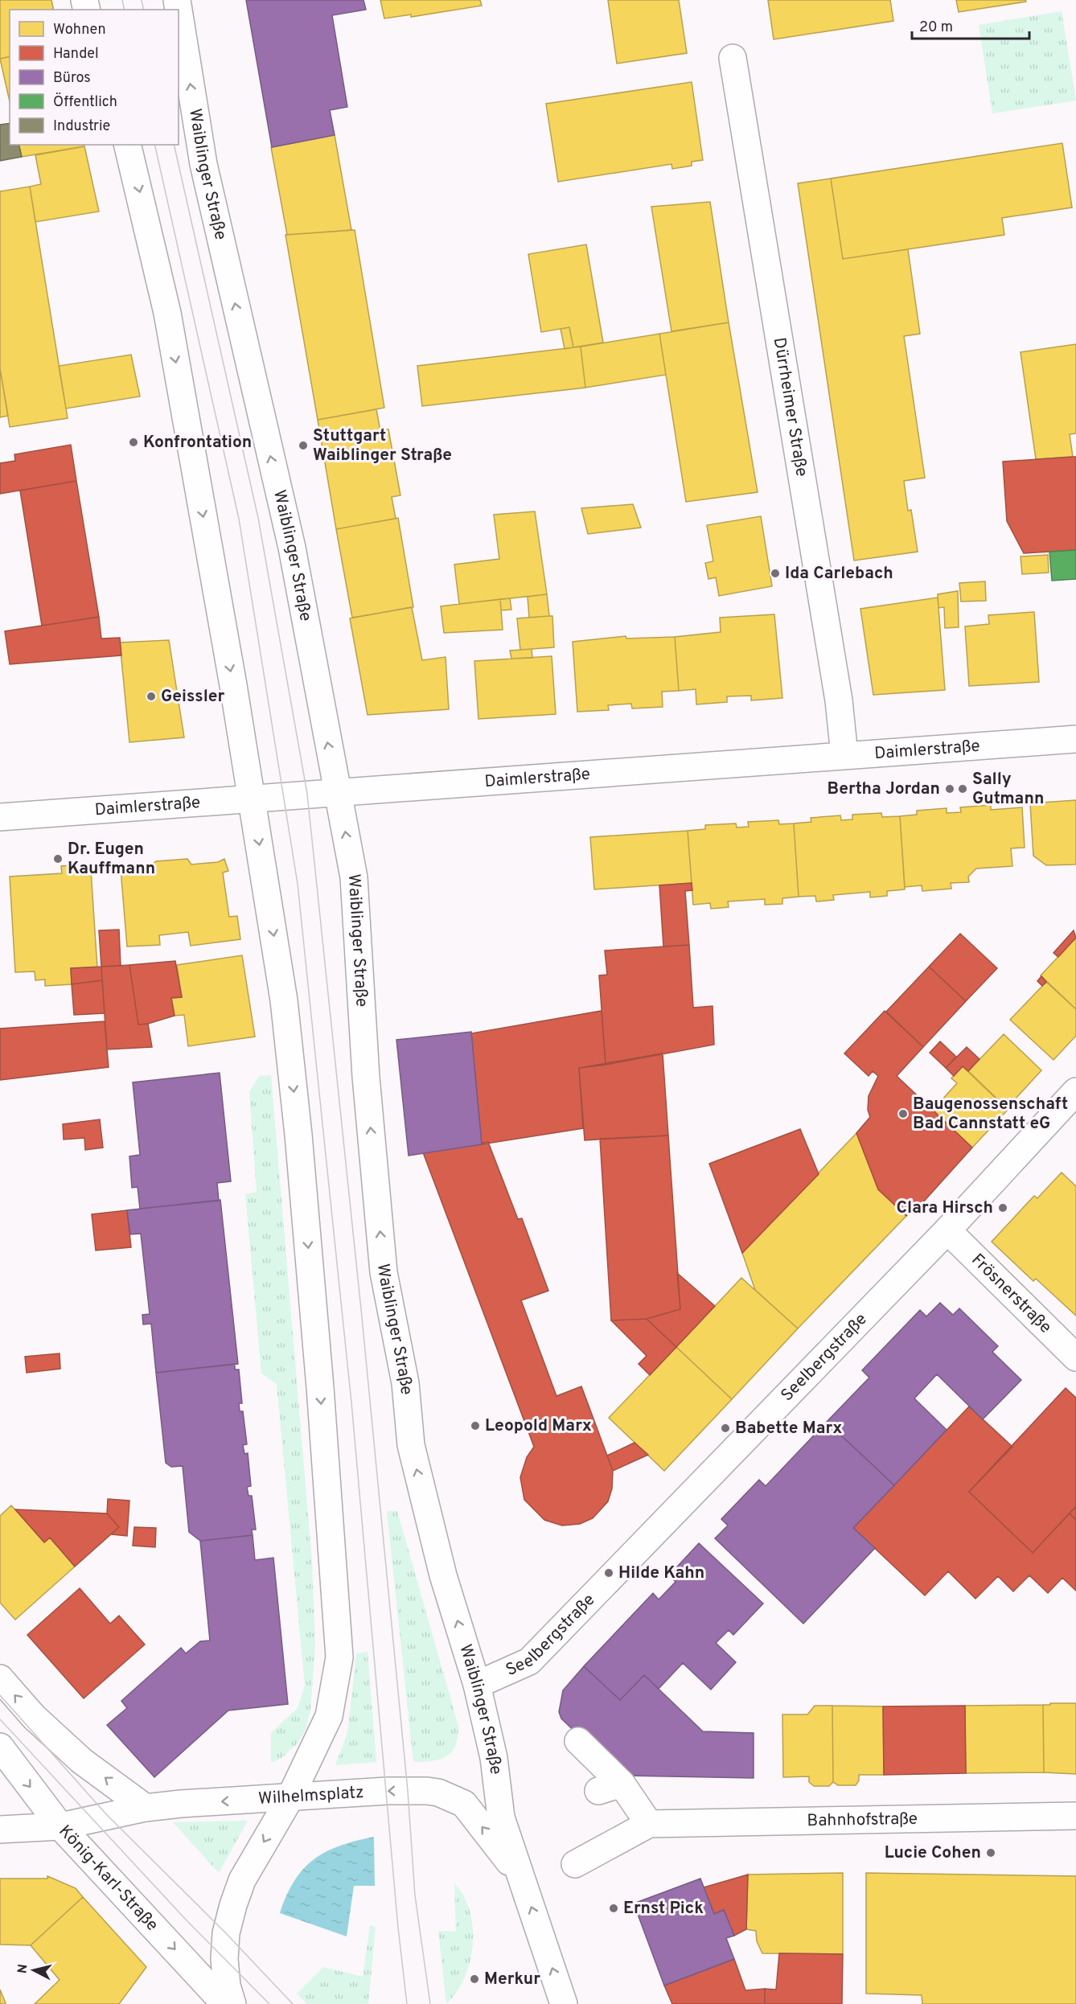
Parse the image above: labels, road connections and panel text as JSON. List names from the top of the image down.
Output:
{
  "streets": {
    "main road": [
      "Waiblinger Straße",
      "Dürrheimer Straße",
      "Daimlerstraße",
      "Frösnerstraße",
      "Seelbergstraße",
      "Wilhelmsplatz",
      "Bahnhofstraße",
      "König-Karl-Straße"
    ]
  },
  "crossings": [
    ["Waiblinger Straße", "Daimlerstraße"],
    ["Waiblinger Straße", "Seelbergstraße"],
    ["Waiblinger Straße", "Wilhelmsplatz"],
    ["Dürrheimer Straße", "Daimlerstraße"],
    ["Frösnerstraße", "Seelbergstraße"],
    ["Wilhelmsplatz", "König-Karl-Straße"]
  ],
  "one_way": ["Wilhelmsplatz"],
  "places": [
    "Konfrontation",
    "Stuttgart Waiblinger Straße",
    "Ida Carlebach",
    "Geissler",
    "Bertha Jordan",
    "Sally Gutmann",
    "Dr. Eugen Kauffmann",
    "Baugenossenschaft Bad Cannstatt eG",
    "Clara Hirsch",
    "Leopold Marx",
    "Babette Marx",
    "Hilde Kahn",
    "Lucie Cohen",
    "Ernst Pick",
    "Merkur"
  ],
  "legend": [
    "Wohnen",
    "Handel",
    "Büros",
    "Öffentlich",
    "Industrie"
  ],
  "scale_bar": "20 m",
  "north": "left"
}
